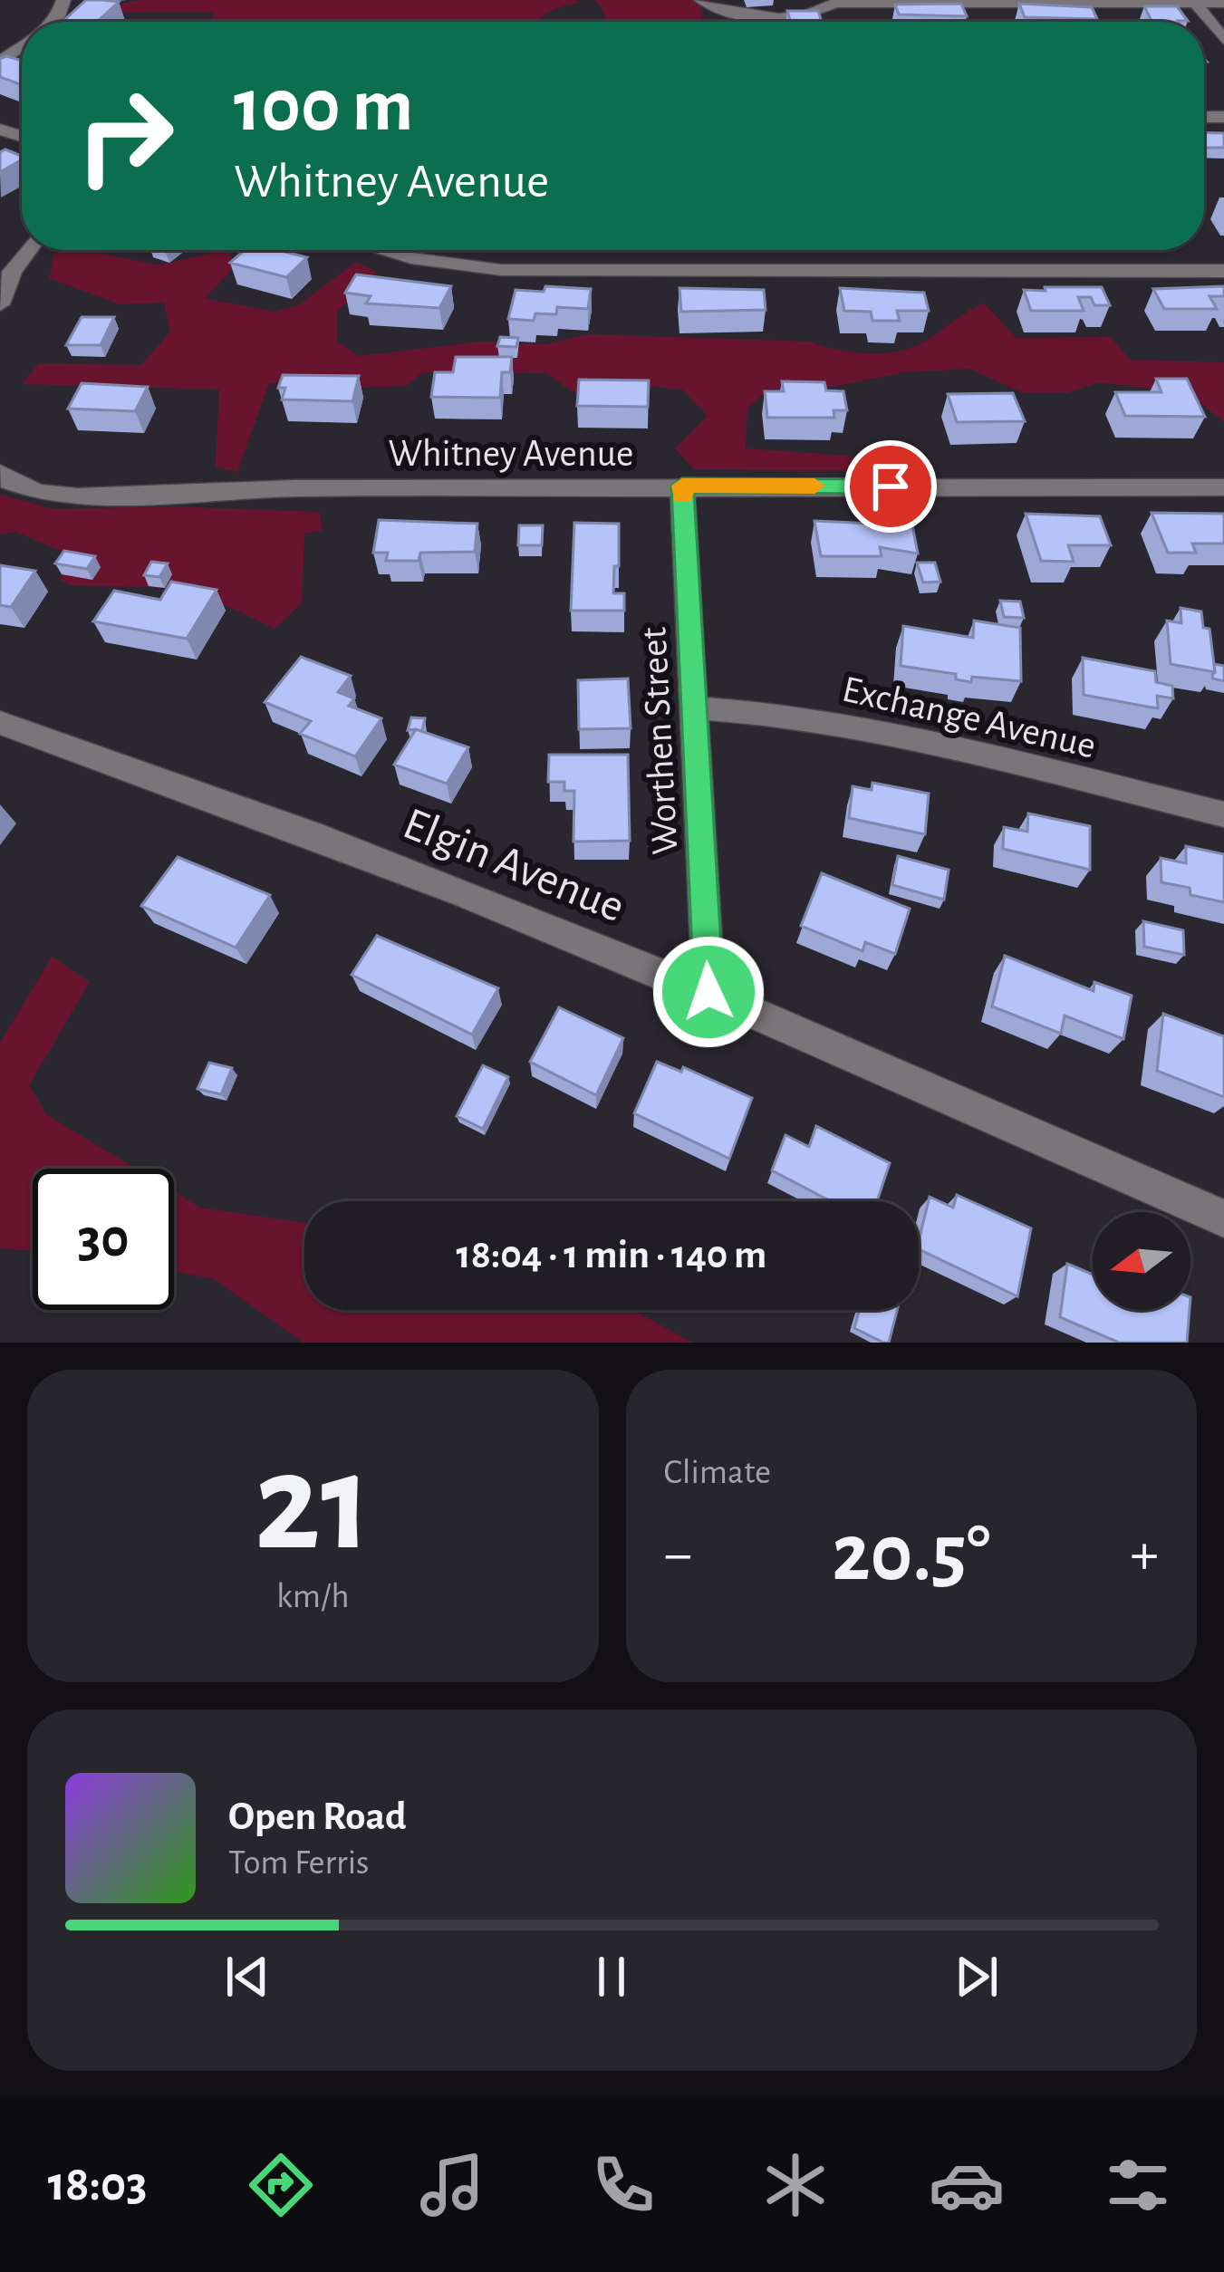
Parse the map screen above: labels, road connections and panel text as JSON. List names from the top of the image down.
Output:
{
  "streets": {
    "street": [
      "Whitney Avenue",
      "Exchange Avenue",
      "Worthen Street",
      "Elgin Avenue"
    ]
  },
  "crossings": [
    ["Whitney Avenue", "Worthen Street"],
    ["Exchange Avenue", "Worthen Street"],
    ["Worthen Street", "Elgin Avenue"]
  ],
  "north": "left",
  "page": {
    "turn": ["100 m", "Whitney Avenue"],
    "limit": "30",
    "trip": "18:04 · 1 min · 140 m",
    "tile": [
      ["21", "km/h"],
      "Climate"
    ],
    "heat": ["−", "20.5°", "+"],
    "song": ["Open Road", "Tom Ferris"],
    "tabs": "18:03"
  }
}
